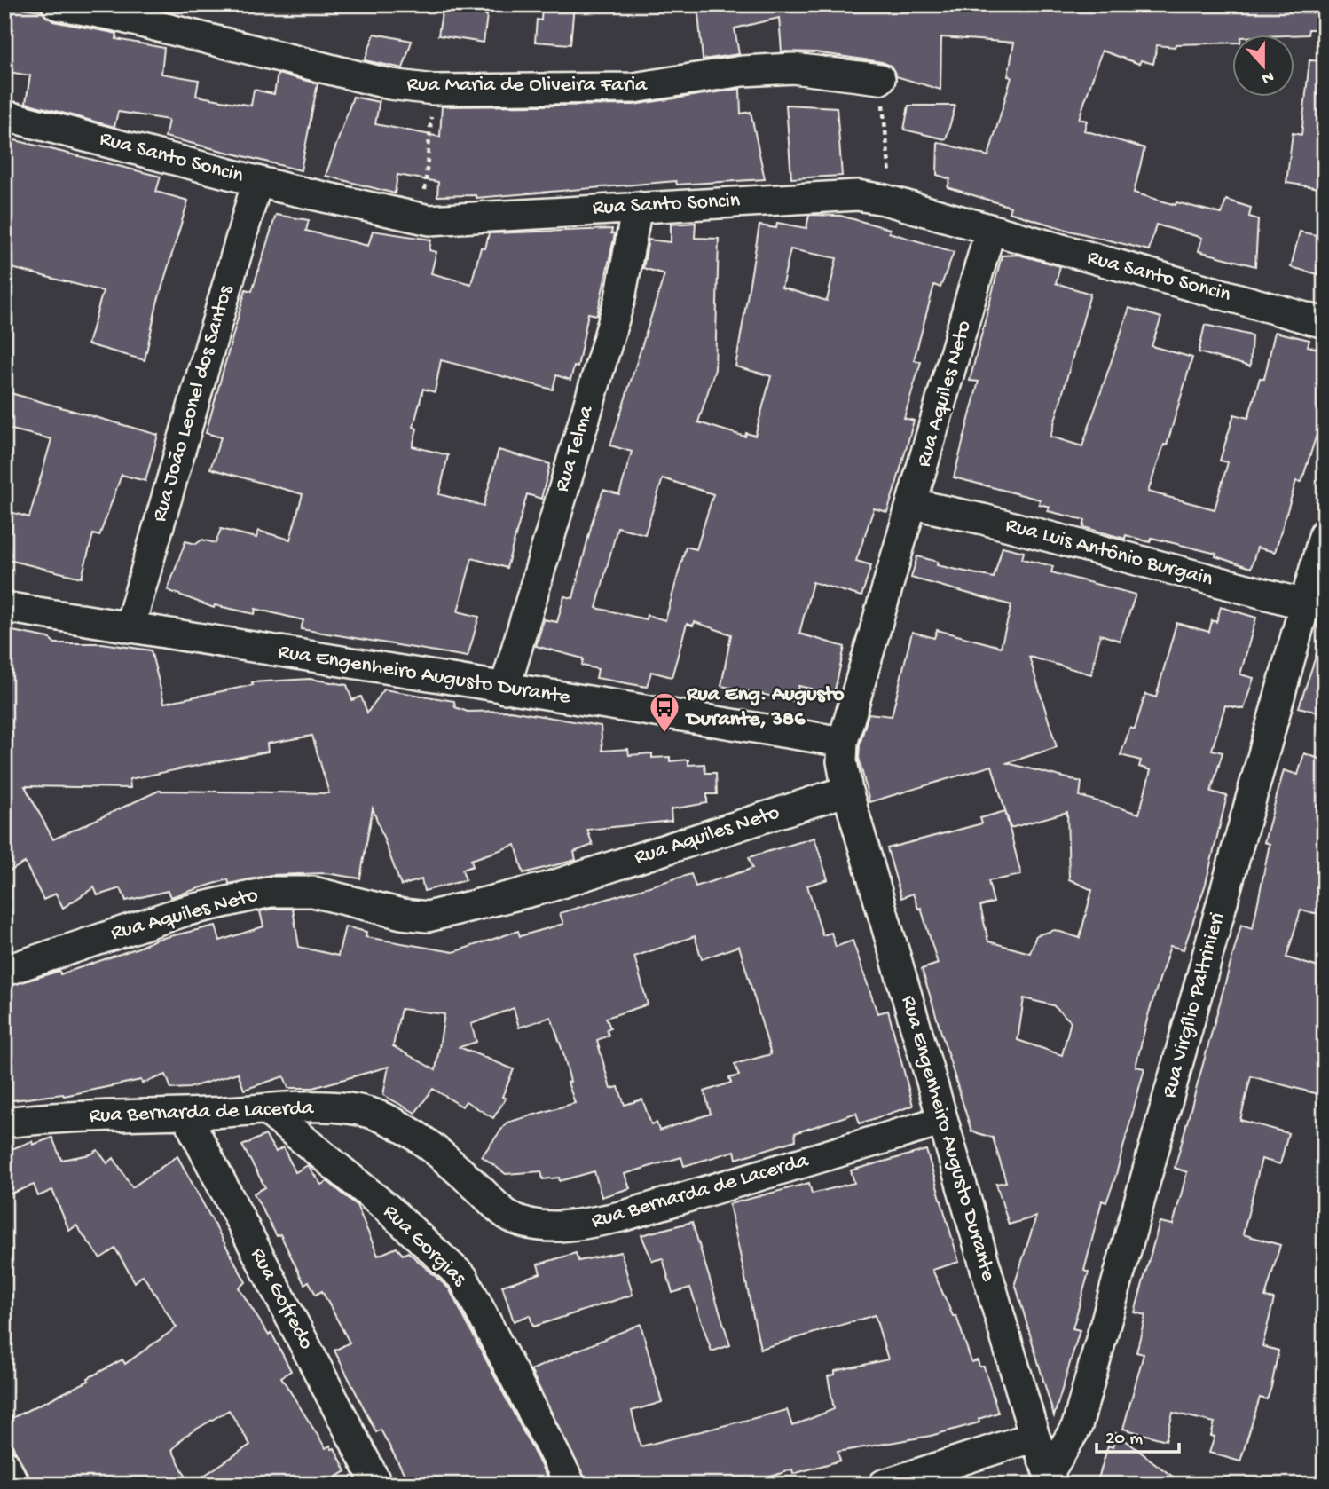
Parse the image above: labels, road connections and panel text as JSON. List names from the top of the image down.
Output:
{
  "streets": {
    "street": [
      "Rua Maria de Oliveira Faria",
      "Rua Santo Soncin",
      "Rua Aquiles Neto",
      "Rua João Leonel dos Santos",
      "Rua Telma",
      "Rua Luis Antônio Burgain",
      "Rua Engenheiro Augusto Durante",
      "Rua Virgílio Paltrinieri",
      "Rua Bernarda de Lacerda",
      "Rua Gorgias",
      "Rua Gofredo"
    ]
  },
  "crossings": [
    ["Rua Santo Soncin", "Rua Aquiles Neto"],
    ["Rua Santo Soncin", "Rua João Leonel dos Santos"],
    ["Rua Santo Soncin", "Rua Telma"],
    ["Rua Aquiles Neto", "Rua Luis Antônio Burgain"],
    ["Rua Aquiles Neto", "Rua Engenheiro Augusto Durante"],
    ["Rua João Leonel dos Santos", "Rua Engenheiro Augusto Durante"],
    ["Rua Telma", "Rua Engenheiro Augusto Durante"],
    ["Rua Luis Antônio Burgain", "Rua Virgílio Paltrinieri"],
    ["Rua Engenheiro Augusto Durante", "Rua Virgílio Paltrinieri"],
    ["Rua Engenheiro Augusto Durante", "Rua Bernarda de Lacerda"],
    ["Rua Bernarda de Lacerda", "Rua Gorgias"],
    ["Rua Bernarda de Lacerda", "Rua Gofredo"]
  ],
  "places": {
    "bus stop": ["Rua Eng. Augusto Durante, 386"]
  },
  "scale_bar": "20 m",
  "north": "bottom"
}
